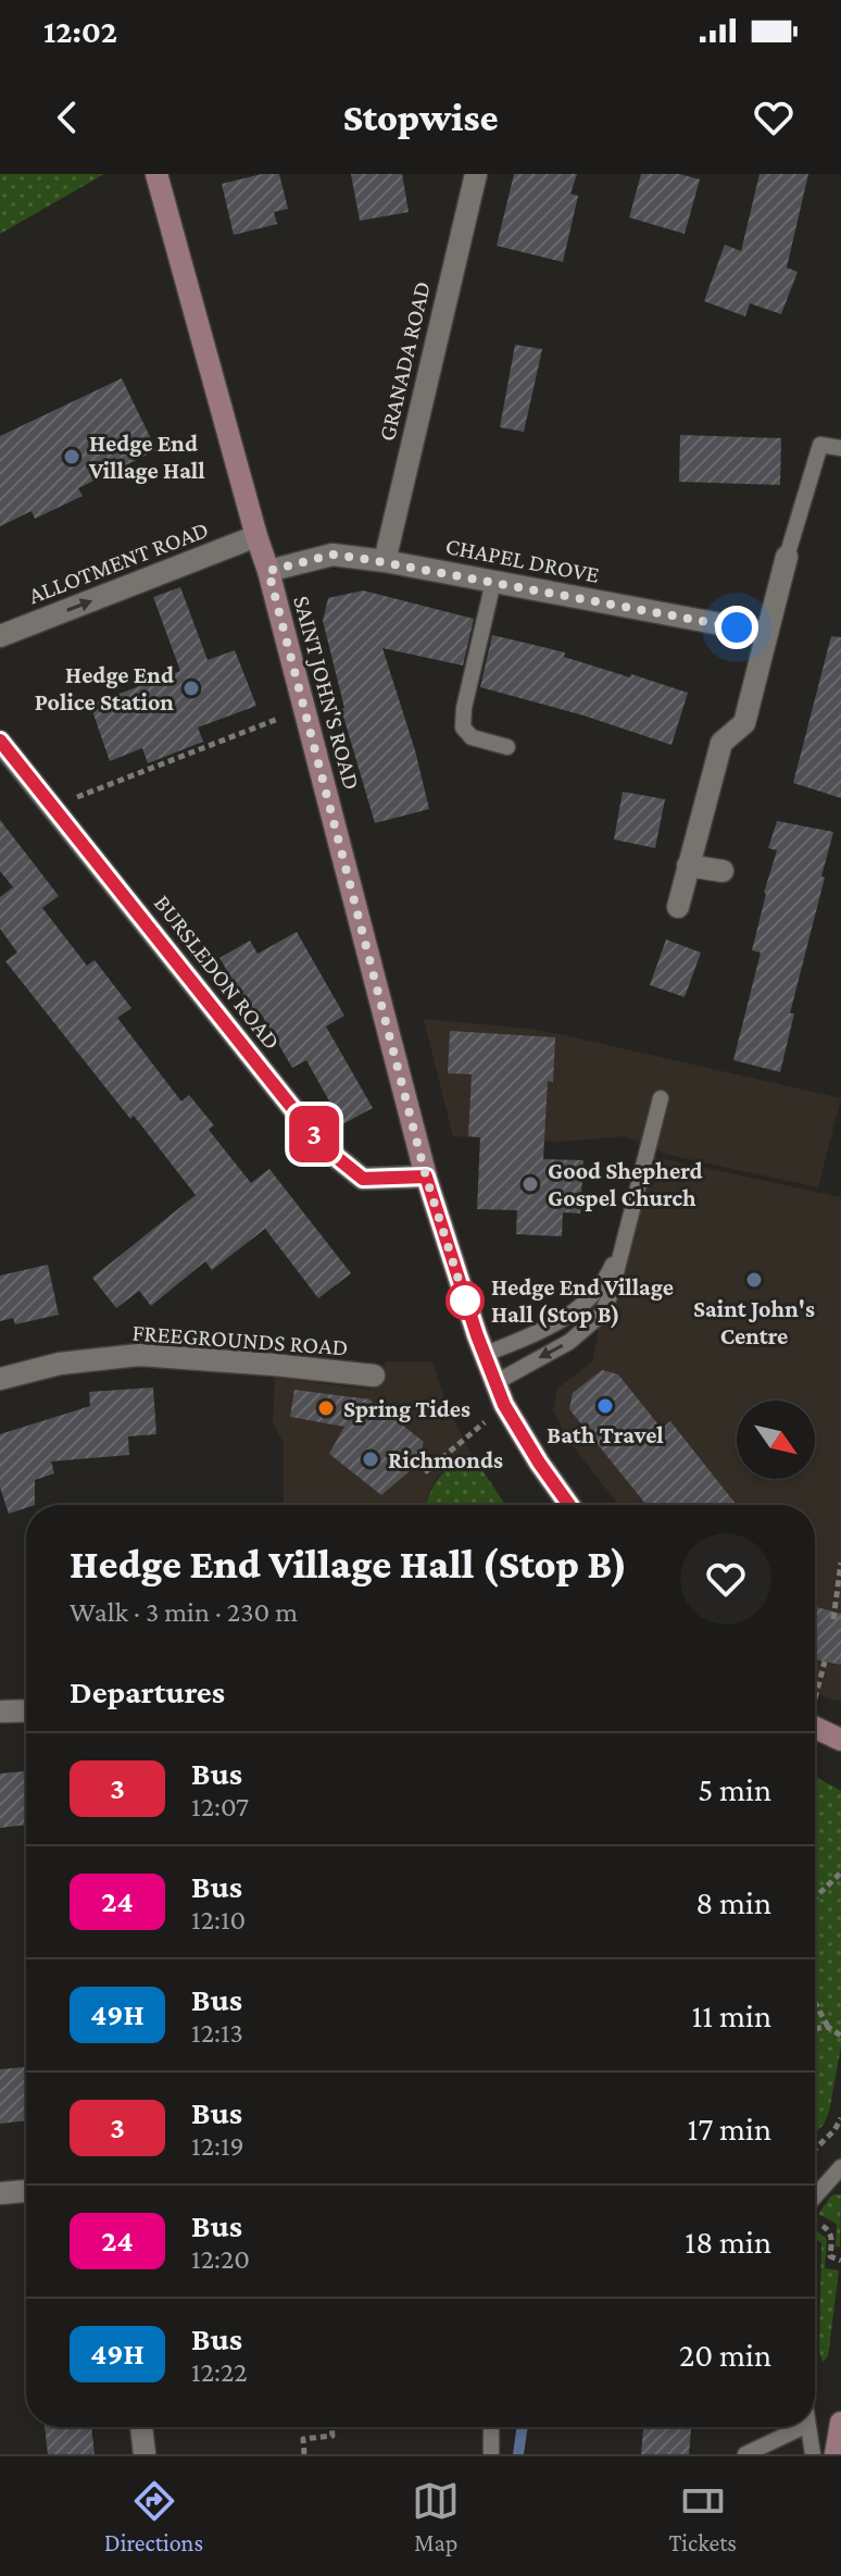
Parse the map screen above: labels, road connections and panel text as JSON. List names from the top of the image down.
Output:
{
  "streets": {
    "main road": ["SAINT JOHN'S ROAD"],
    "street": [
      "GRANADA ROAD",
      "CHAPEL DROVE",
      "ALLOTMENT ROAD",
      "BURSLEDON ROAD",
      "FREEGROUNDS ROAD"
    ]
  },
  "crossings": [
    ["GRANADA ROAD", "CHAPEL DROVE"],
    ["CHAPEL DROVE", "SAINT JOHN'S ROAD"],
    ["ALLOTMENT ROAD", "SAINT JOHN'S ROAD"],
    ["SAINT JOHN'S ROAD", "BURSLEDON ROAD"]
  ],
  "one_way": ["ALLOTMENT ROAD"],
  "places": [
    "Hedge End Village Hall",
    "Hedge End Police Station",
    "Good Shepherd Gospel Church",
    "Saint John's Centre",
    "Hedge End Village Hall (Stop B)",
    "Bath Travel",
    "Spring Tides",
    "Richmonds"
  ],
  "lines": ["bus line 3"],
  "north": "bottom right",
  "page": {
    "status": "12:02",
    "header": "Stopwise",
    "on_map": "3",
    "heading": [
      ["Hedge End Village Hall (Stop B)", "Walk · 3 min · 230 m"],
      "Departures"
    ],
    "list": [
      {
        "mark": "3",
        "name": "Bus",
        "note": "12:07",
        "value": "5 min"
      },
      {
        "mark": "24",
        "name": "Bus",
        "note": "12:10",
        "value": "8 min"
      },
      {
        "mark": "49H",
        "name": "Bus",
        "note": "12:13",
        "value": "11 min"
      },
      {
        "mark": "3",
        "name": "Bus",
        "note": "12:19",
        "value": "17 min"
      },
      {
        "mark": "24",
        "name": "Bus",
        "note": "12:20",
        "value": "18 min"
      },
      {
        "mark": "49H",
        "name": "Bus",
        "note": "12:22",
        "value": "20 min"
      }
    ],
    "tabs": ["Directions", "Map", "Tickets"]
  }
}
